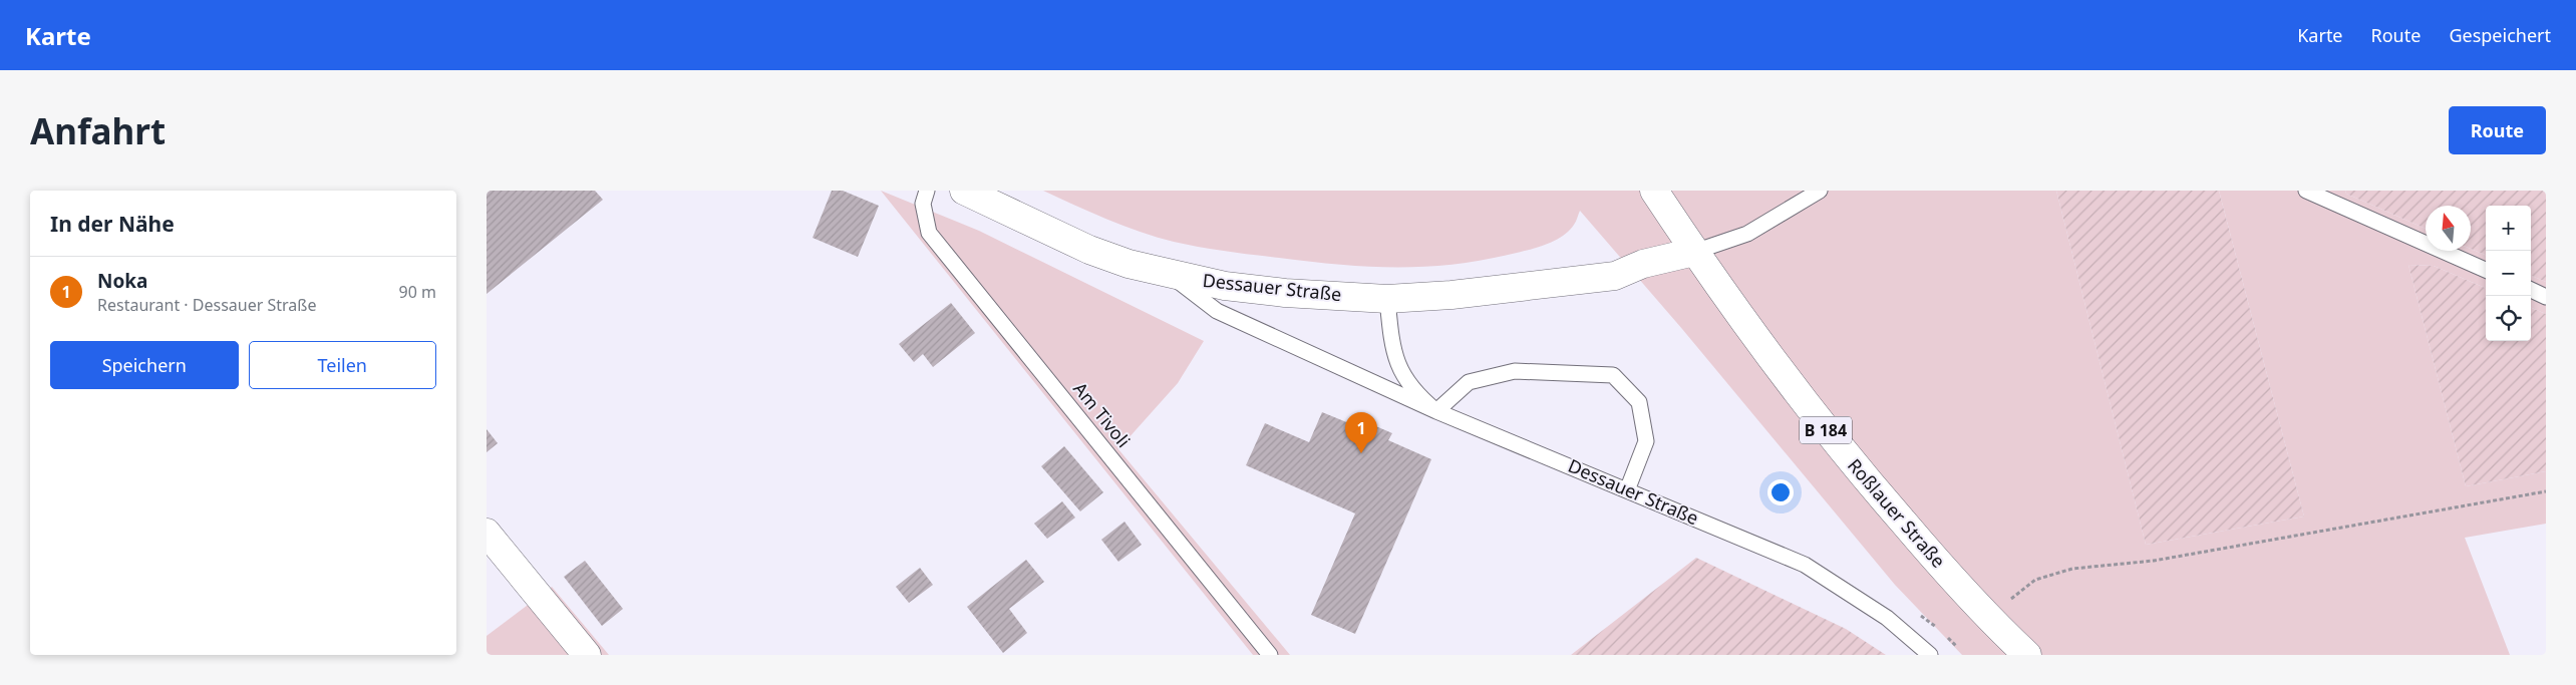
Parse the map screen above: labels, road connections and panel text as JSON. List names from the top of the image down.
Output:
{
  "streets": {
    "street": ["Dessauer Straße", "B 184", "Roßlauer Straße"],
    "lane": ["Am Tivoli"]
  },
  "crossings": [
    ["Dessauer Straße", "Roßlauer Straße"]
  ],
  "north": "top",
  "page": {
    "header": "Karte",
    "nav": ["Karte", "Route", "Gespeichert"],
    "buttons": [
      "Route",
      ["Speichern", "Teilen"]
    ],
    "title": "Anfahrt",
    "heading": "In der Nähe",
    "map_buttons": ["+", "−"],
    "list": [
      {
        "mark": "1",
        "name": "Noka",
        "note": "Restaurant · Dessauer Straße",
        "value": "90 m"
      }
    ],
    "pins": "1"
  }
}
